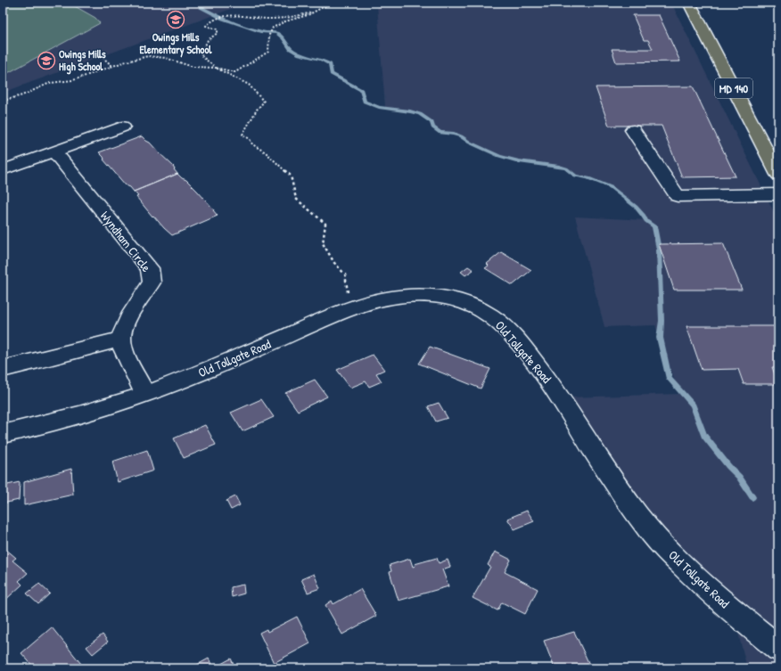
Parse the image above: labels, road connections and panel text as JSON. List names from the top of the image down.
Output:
{
  "streets": {
    "main road": ["MD 140"],
    "street": ["Wyndham Circle", "Old Tollgate Road"]
  },
  "places": {
    "school or university": ["Owings Mills Elementary School", "Owings Mills High School"]
  }
}
